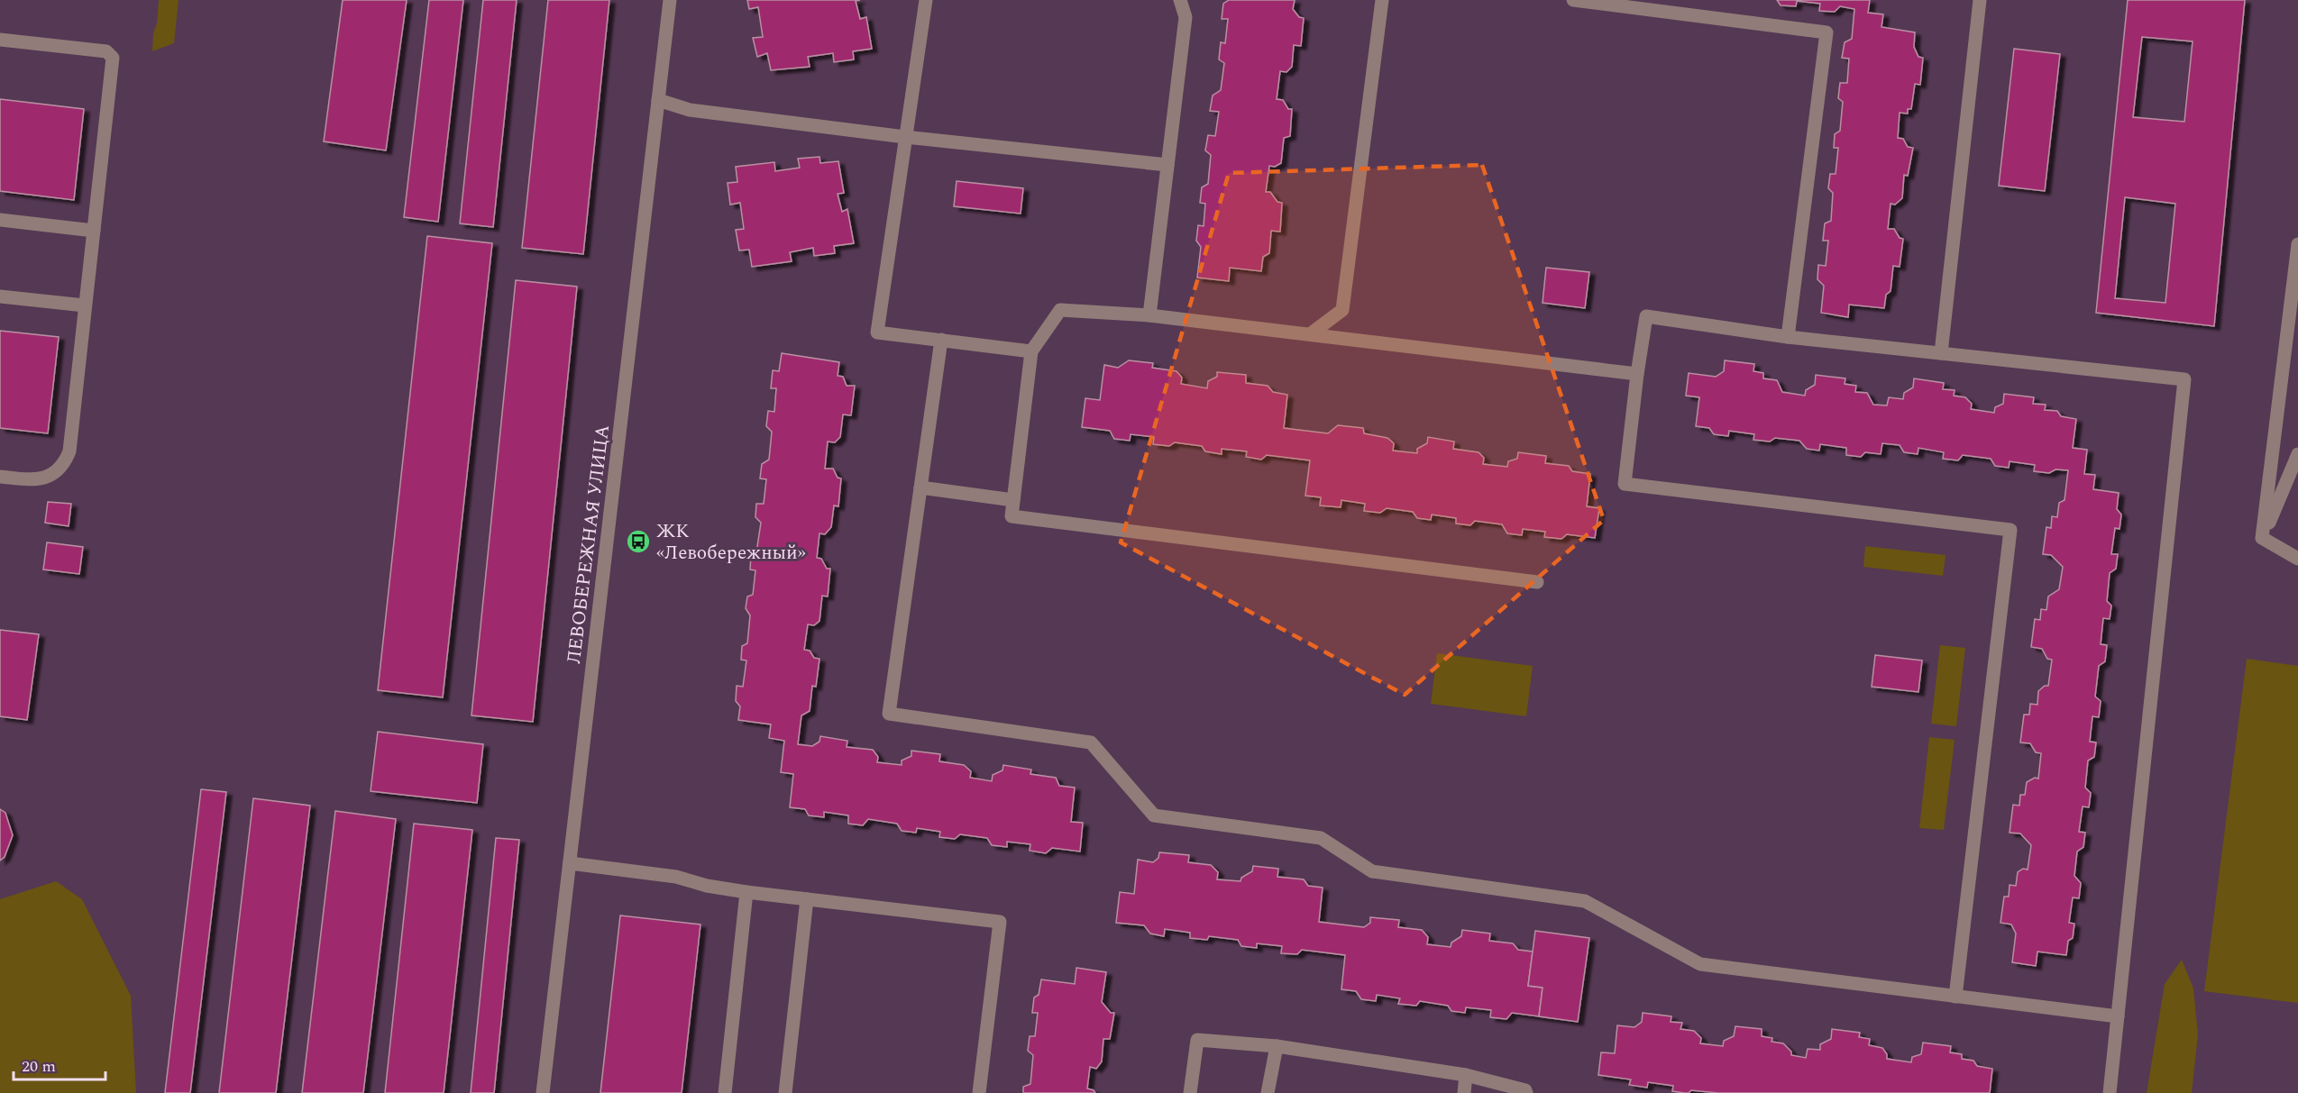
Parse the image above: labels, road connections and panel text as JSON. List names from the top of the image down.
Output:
{
  "streets": {
    "street": ["ЛЕВОБЕРЕЖНАЯ УЛИЦА"]
  },
  "places": {
    "bus stop": ["ЖК «Левобережный»"]
  },
  "scale_bar": "20 m"
}
